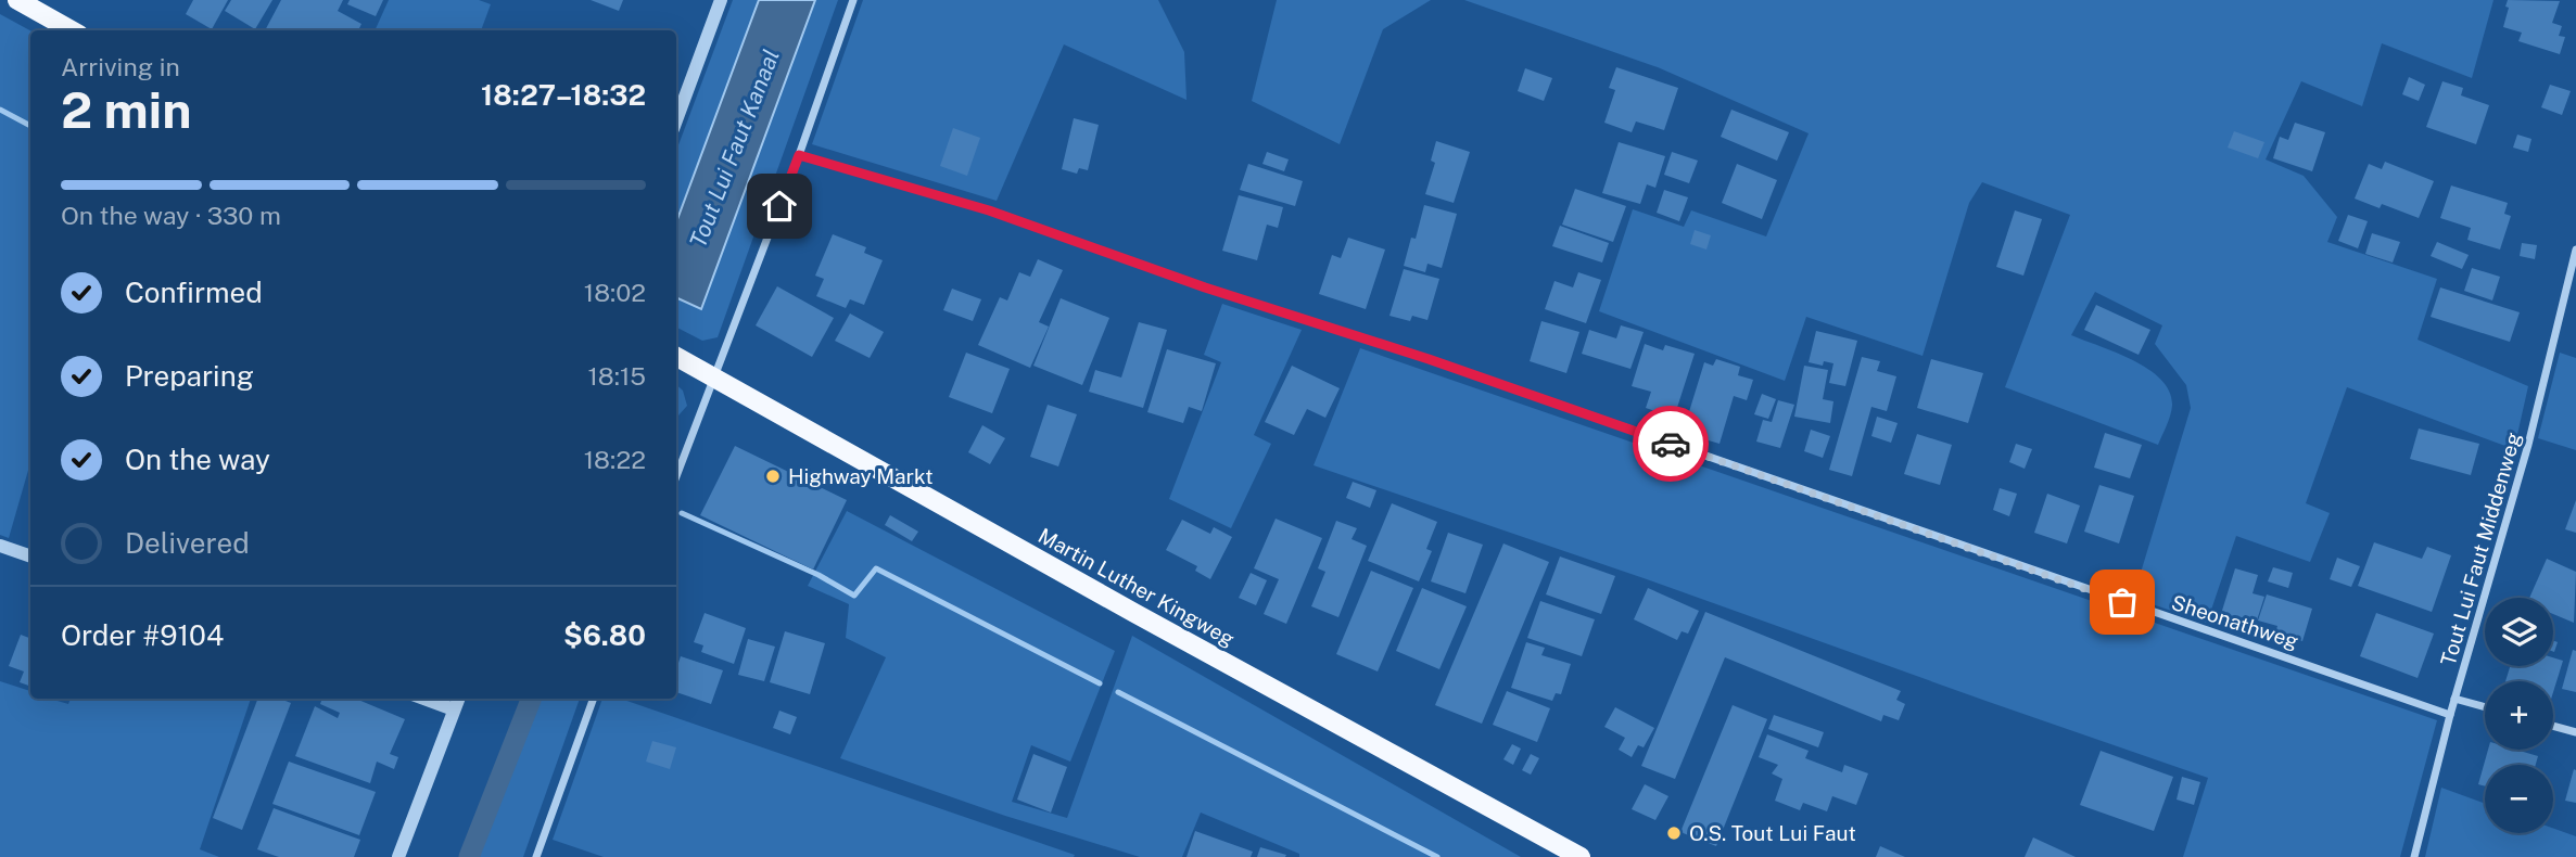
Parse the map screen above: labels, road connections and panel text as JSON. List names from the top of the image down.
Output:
{
  "streets": {
    "main road": ["Martin Luther Kingweg"],
    "street": ["Tout Lui Faut Middenweg", "Sheonathweg"]
  },
  "crossings": [
    ["Tout Lui Faut Middenweg", "Sheonathweg"]
  ],
  "water": ["Tout Lui Faut Kanaal"],
  "places": ["Highway Markt", "O.S. Tout Lui Faut"],
  "page": {
    "heading": ["2 min", "Arriving in", "18:27–18:32"],
    "panel": ["Order #9104", "$6.80"],
    "bar": "On the way · 330 m",
    "list": [
      ["Confirmed", "18:02"],
      ["Preparing", "18:15"],
      ["On the way", "18:22"],
      "Delivered"
    ],
    "map_buttons": ["+", "−"]
  }
}
